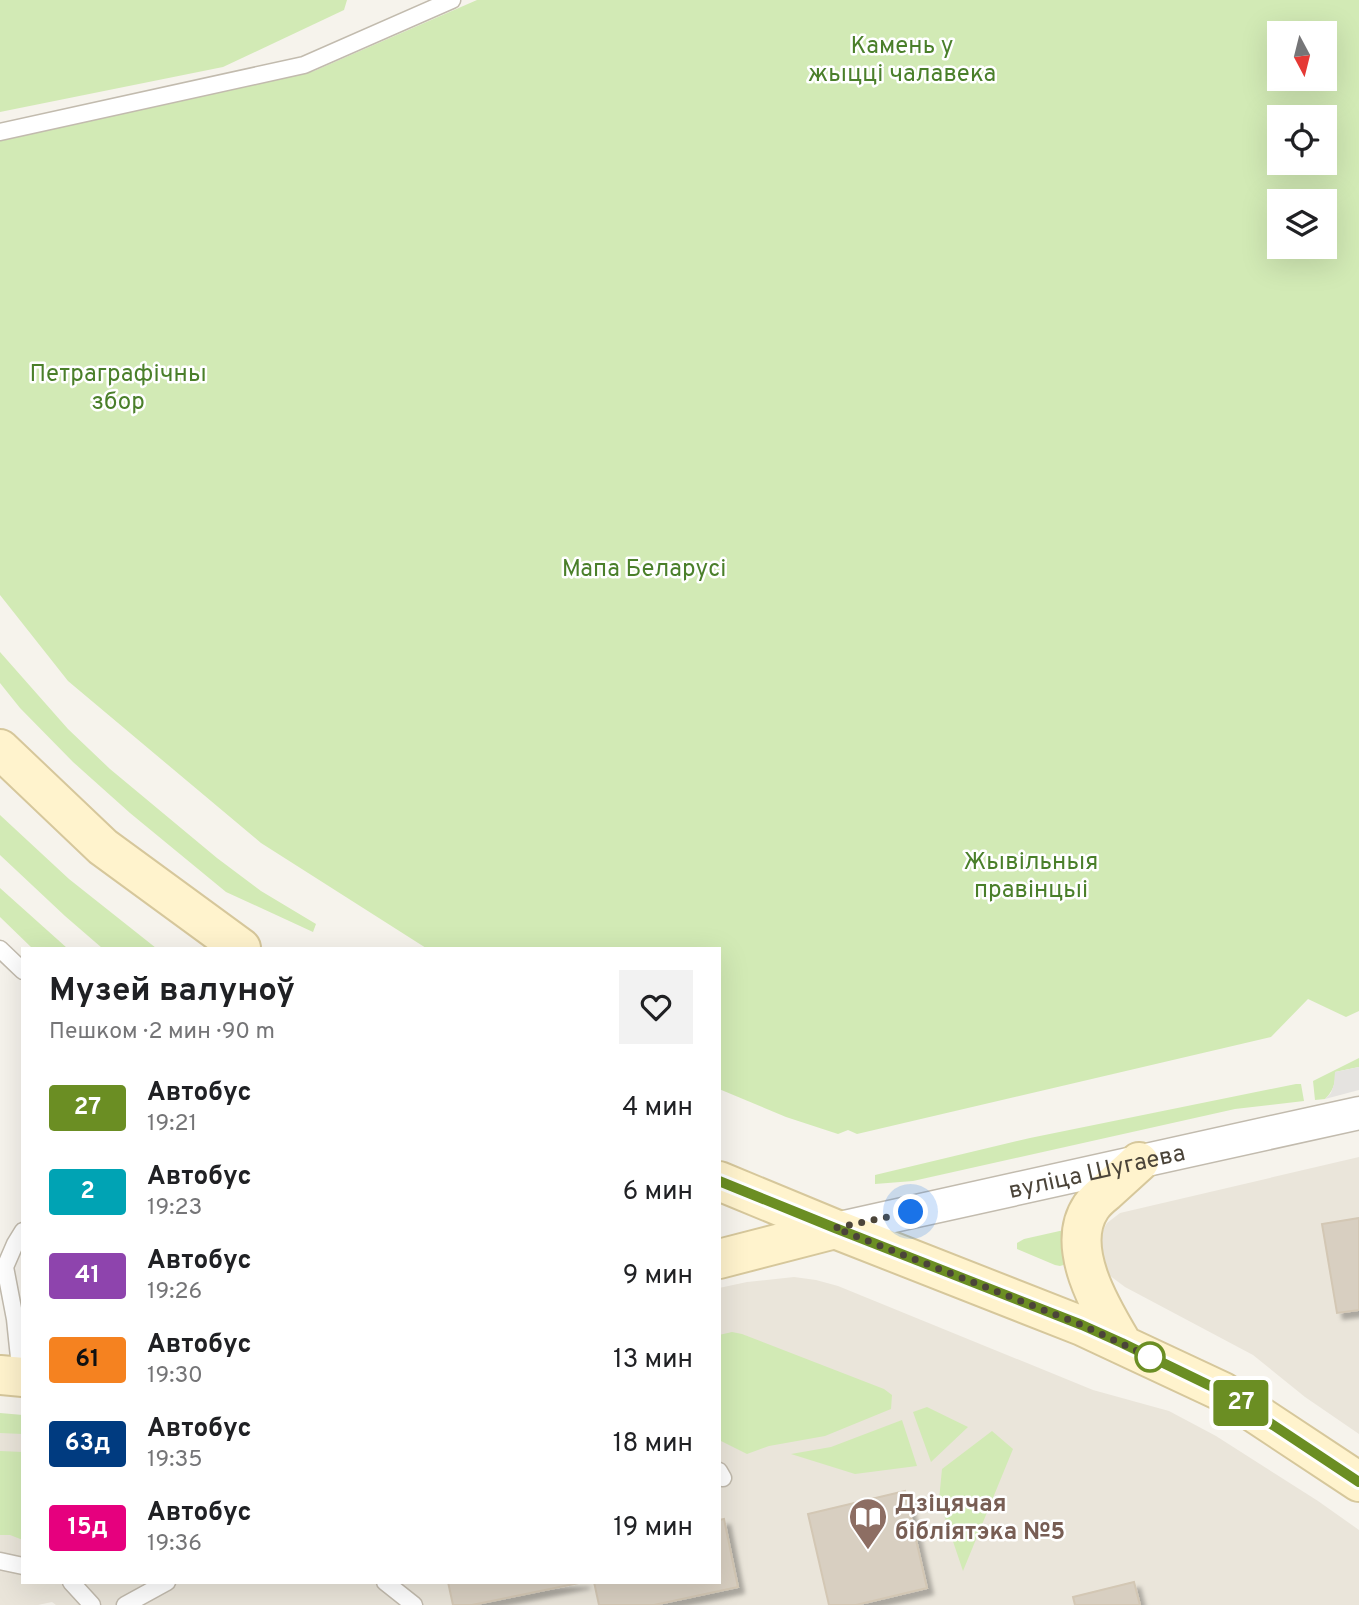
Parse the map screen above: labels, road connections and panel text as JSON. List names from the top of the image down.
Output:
{
  "streets": {
    "street": ["вуліца Шугаева"]
  },
  "parks": [
    "Камень у жыцці чалавека",
    "Петраграфічны збор",
    "Мапа Беларусі",
    "Жывільныя правінцыі"
  ],
  "places": {
    "library": ["Дзіцячая бібліятэка №5"]
  },
  "lines": ["bus line 27"],
  "north": "bottom",
  "page": {
    "on_map": "27",
    "heading": ["Музей валуноў", "Пешком · 2 мин · 90 m"],
    "list": [
      {
        "mark": "27",
        "name": "Автобус",
        "note": "19:21",
        "value": "4 мин"
      },
      {
        "mark": "2",
        "name": "Автобус",
        "note": "19:23",
        "value": "6 мин"
      },
      {
        "mark": "41",
        "name": "Автобус",
        "note": "19:26",
        "value": "9 мин"
      },
      {
        "mark": "61",
        "name": "Автобус",
        "note": "19:30",
        "value": "13 мин"
      },
      {
        "mark": "63д",
        "name": "Автобус",
        "note": "19:35",
        "value": "18 мин"
      },
      {
        "mark": "15д",
        "name": "Автобус",
        "note": "19:36",
        "value": "19 мин"
      }
    ]
  }
}
